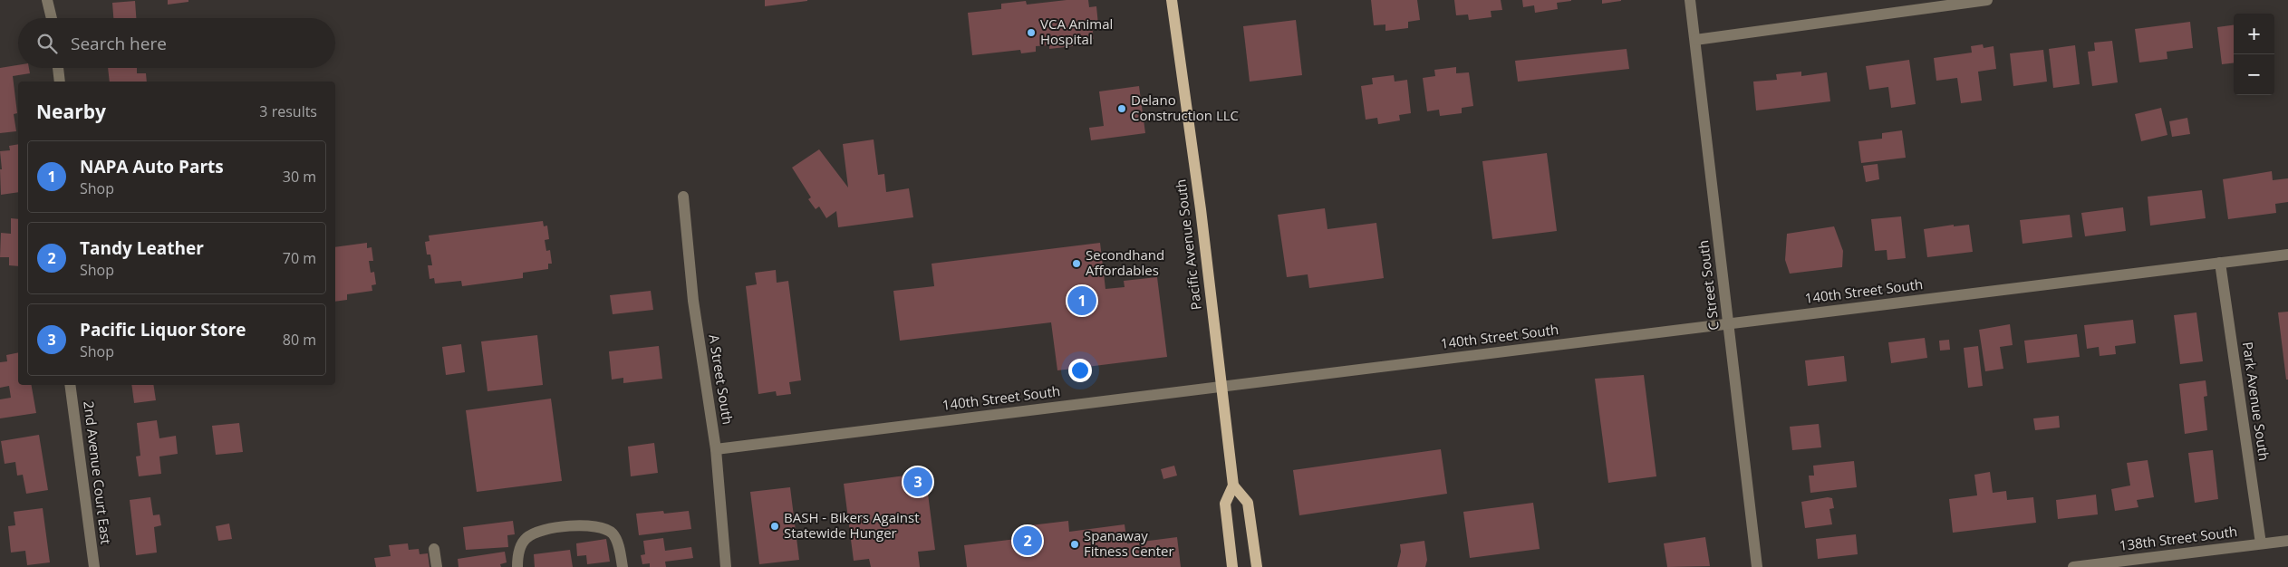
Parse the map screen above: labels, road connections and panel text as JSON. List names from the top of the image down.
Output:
{
  "streets": {
    "main road": ["Pacific Avenue South"],
    "street": [
      "C Street South",
      "140th Street South",
      "A Street South",
      "Park Avenue South",
      "2nd Avenue Court East",
      "138th Street South"
    ]
  },
  "crossings": [
    ["Pacific Avenue South", "140th Street South"],
    ["C Street South", "140th Street South"],
    ["140th Street South", "A Street South"],
    ["140th Street South", "Park Avenue South"],
    ["Park Avenue South", "138th Street South"]
  ],
  "places": [
    "VCA Animal Hospital",
    "Delano Construction LLC",
    "Secondhand Affordables",
    "BASH - Bikers Against Statewide Hunger",
    "Spanaway Fitness Center"
  ],
  "page": {
    "map_buttons": ["+", "−"],
    "search": "Search here",
    "heading": ["Nearby", "3 results"],
    "list": [
      {
        "mark": "1",
        "name": "NAPA Auto Parts",
        "note": "Shop",
        "value": "30 m"
      },
      {
        "mark": "2",
        "name": "Tandy Leather",
        "note": "Shop",
        "value": "70 m"
      },
      {
        "mark": "3",
        "name": "Pacific Liquor Store",
        "note": "Shop",
        "value": "80 m"
      }
    ],
    "pins": ["1", "3", "2"]
  }
}
